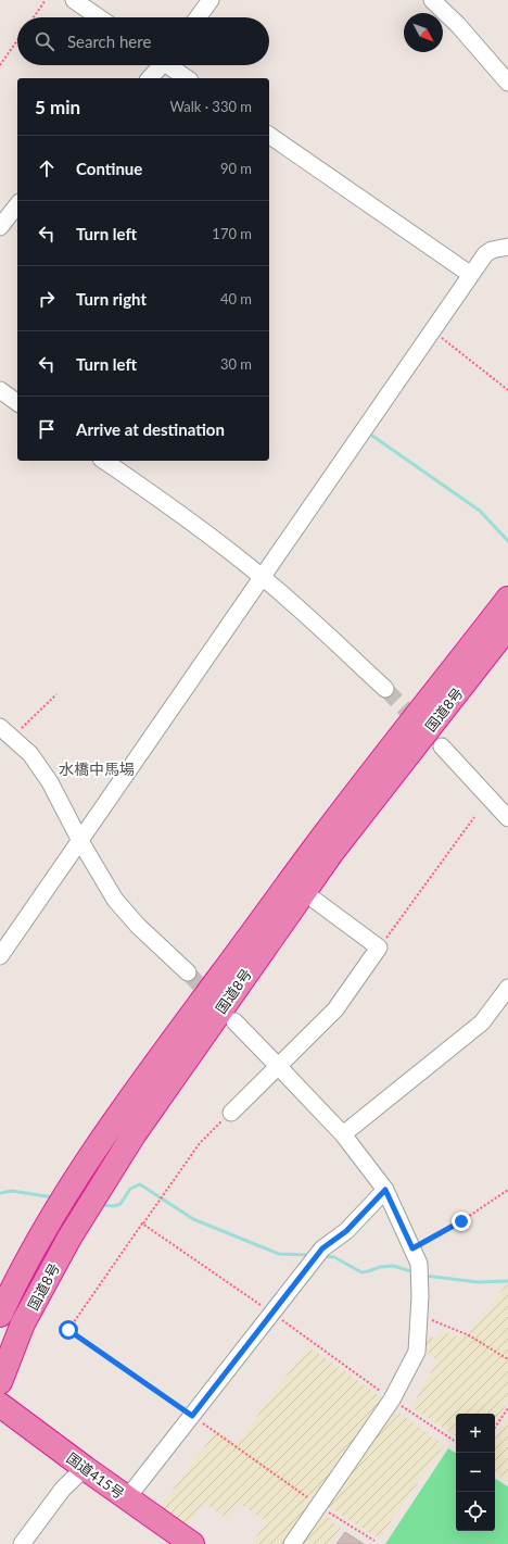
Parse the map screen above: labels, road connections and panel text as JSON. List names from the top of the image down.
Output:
{
  "streets": {
    "highway": ["国道8号", "国道415号"]
  },
  "districts": ["水橋中馬場"],
  "north": "bottom right",
  "page": {
    "search": "Search here",
    "heading": ["5 min", "Walk · 330 m"],
    "list": [
      ["Continue", "90 m"],
      ["Turn left", "170 m"],
      ["Turn right", "40 m"],
      ["Turn left", "30 m"],
      "Arrive at destination"
    ],
    "map_buttons": ["+", "−"]
  }
}
